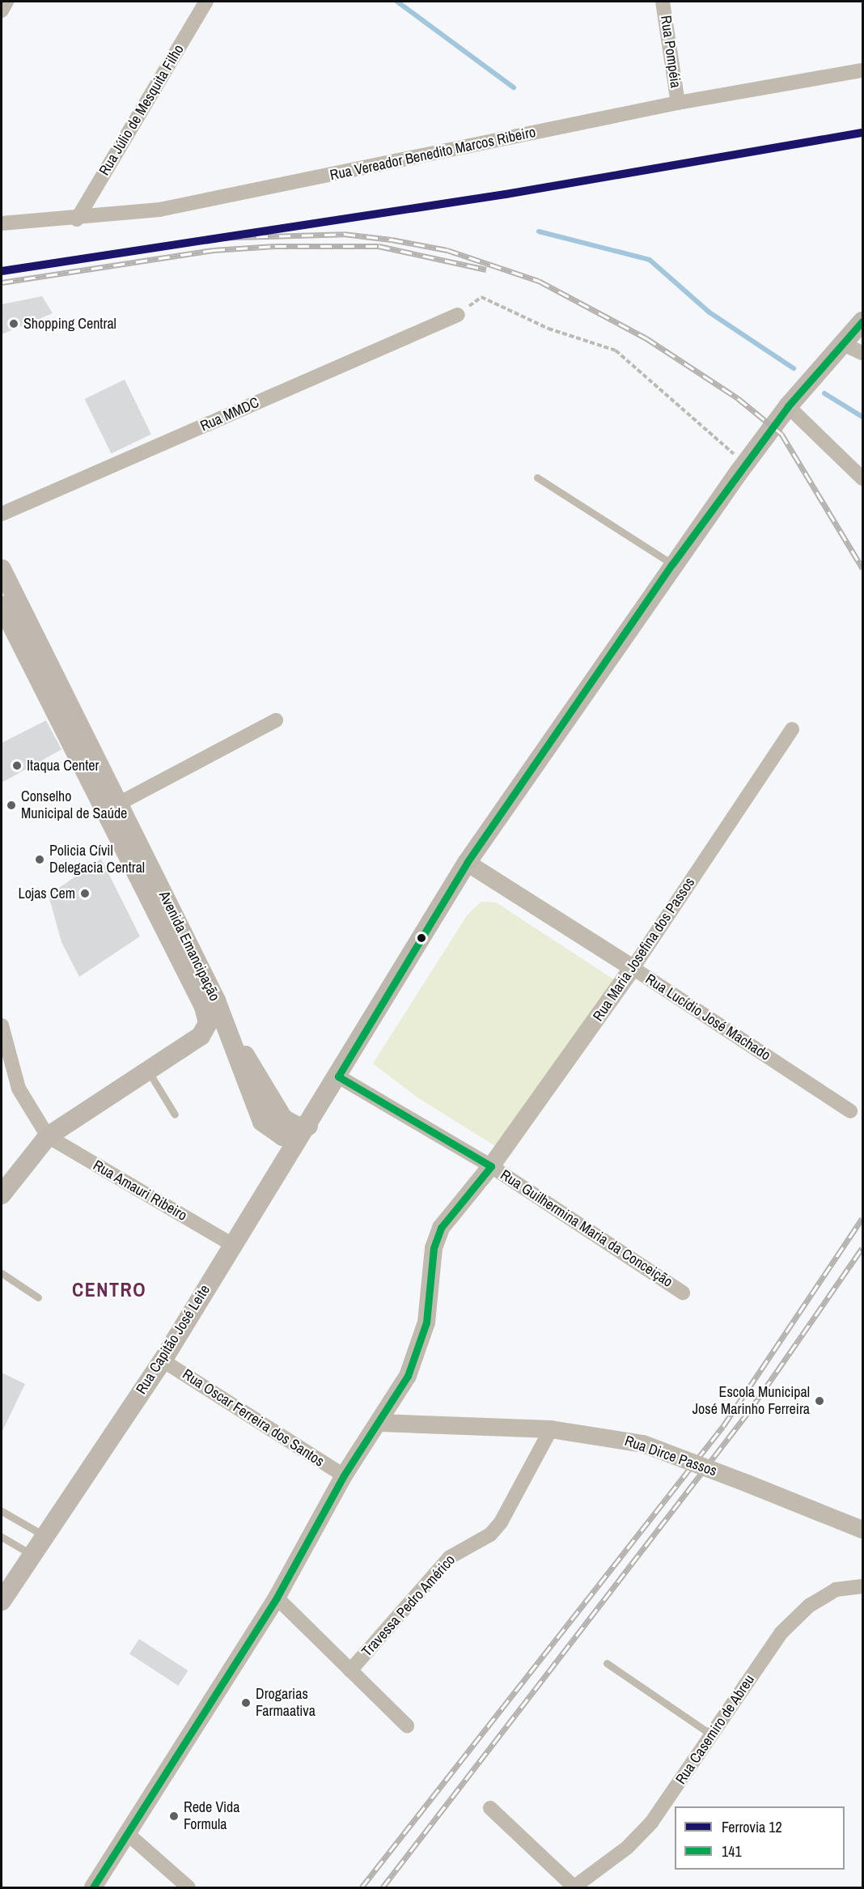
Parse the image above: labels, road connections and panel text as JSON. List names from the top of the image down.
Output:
{
  "streets": {
    "main road": ["Avenida Emancipação", "Rua Capitão José Leite"],
    "street": [
      "Rua Pompéia",
      "Rua Júlio de Mesquita Filho",
      "Rua Vereador Benedito Marcos Ribeiro",
      "Rua MMDC",
      "Rua Maria Josefina dos Passos",
      "Rua Lucídio José Machado",
      "Rua Amauri Ribeiro",
      "Rua Guilhermina Maria da Conceição",
      "Rua Oscar Ferreira dos Santos",
      "Rua Dirce Passos",
      "Travessa Pedro Américo",
      "Rua Casemiro de Abreu"
    ]
  },
  "crossings": [
    ["Rua Pompéia", "Rua Vereador Benedito Marcos Ribeiro"],
    ["Rua Júlio de Mesquita Filho", "Rua Vereador Benedito Marcos Ribeiro"],
    ["Avenida Emancipação", "Rua Capitão José Leite"],
    ["Rua Maria Josefina dos Passos", "Rua Lucídio José Machado"],
    ["Rua Maria Josefina dos Passos", "Rua Guilhermina Maria da Conceição"],
    ["Rua Maria Josefina dos Passos", "Rua Oscar Ferreira dos Santos"],
    ["Rua Maria Josefina dos Passos", "Rua Dirce Passos"],
    ["Rua Maria Josefina dos Passos", "Travessa Pedro Américo"],
    ["Rua Amauri Ribeiro", "Rua Capitão José Leite"],
    ["Rua Capitão José Leite", "Rua Oscar Ferreira dos Santos"],
    ["Rua Dirce Passos", "Travessa Pedro Américo"]
  ],
  "districts": ["CENTRO"],
  "places": [
    "Shopping Central",
    "Itaqua Center",
    "Conselho Municipal de Saúde",
    "Policia Cívil Delegacia Central",
    "Lojas Cem",
    "Escola Municipal José Marinho Ferreira",
    "Drogarias Farmaativa",
    "Rede Vida Formula"
  ],
  "lines": ["rail line 12", "transit line 141"],
  "legend": ["Ferrovia 12", "141"]
}
